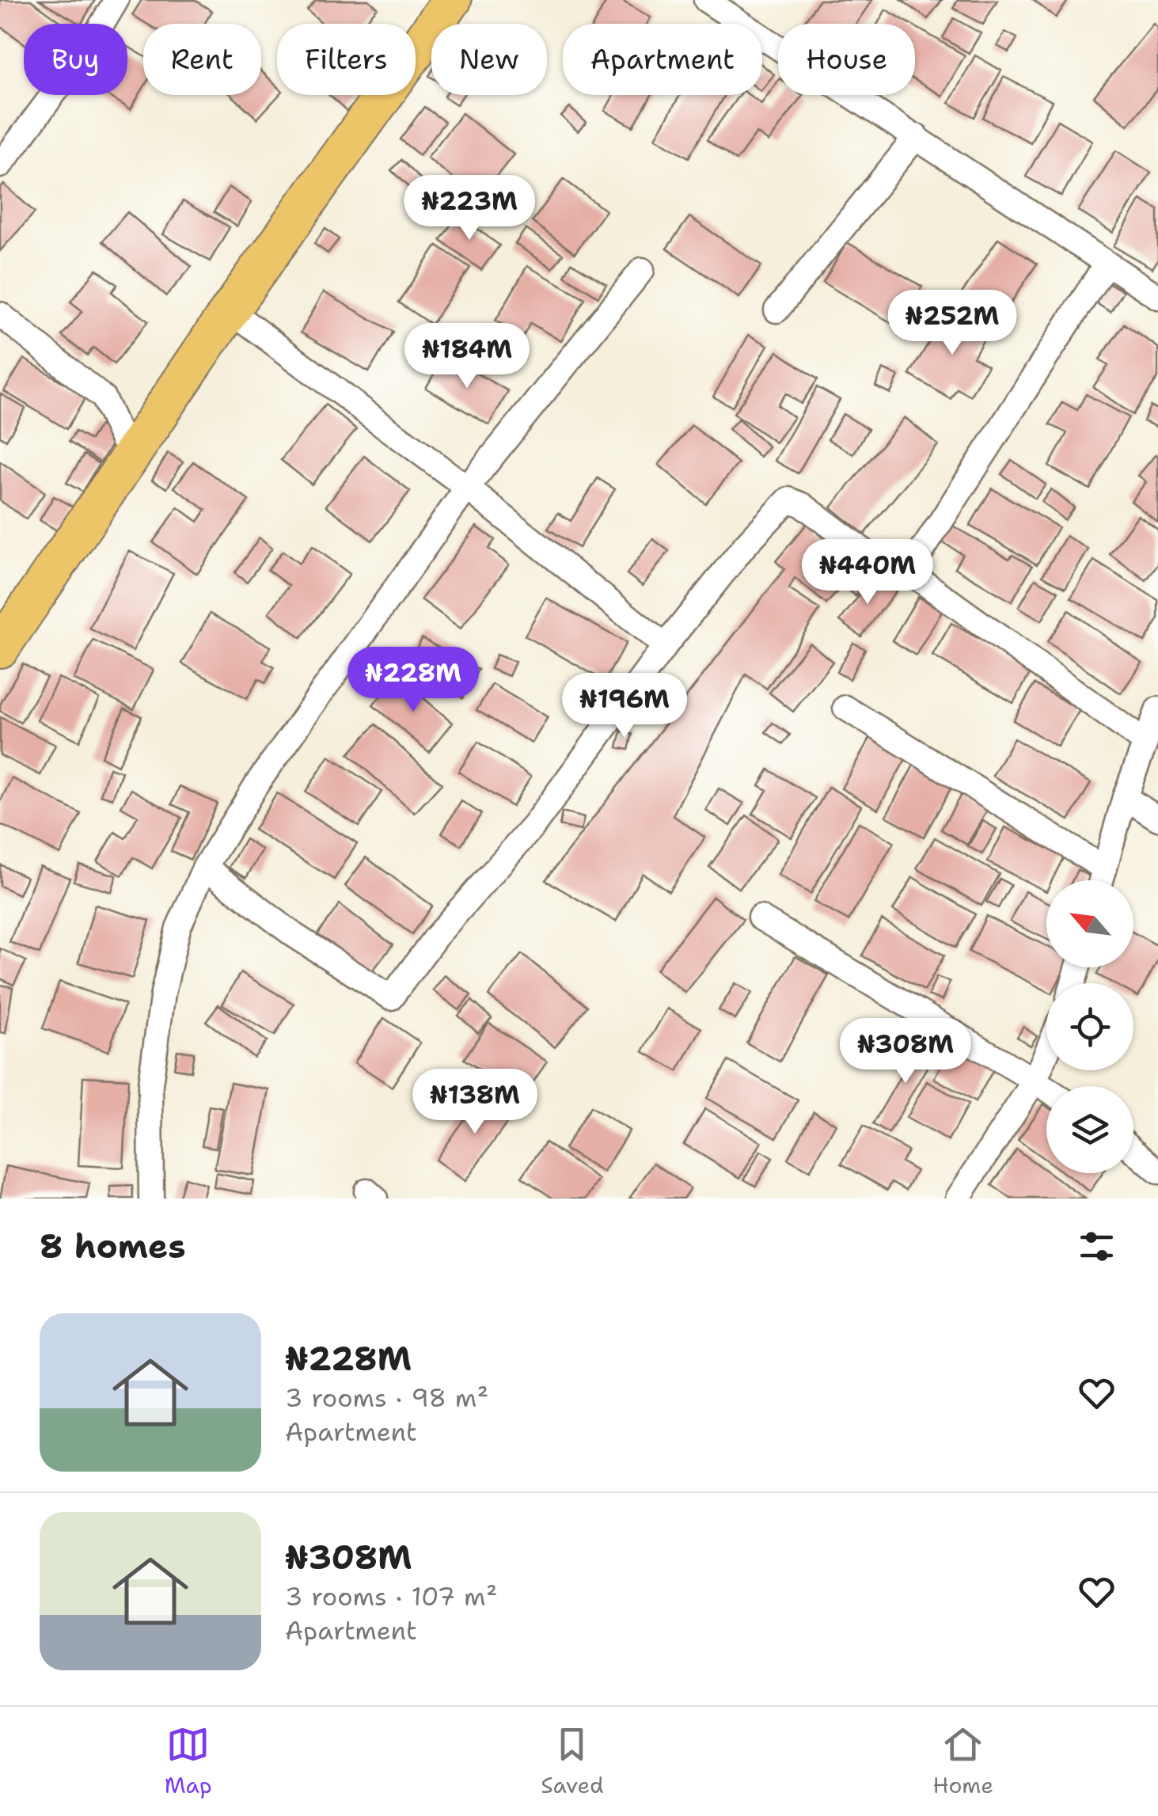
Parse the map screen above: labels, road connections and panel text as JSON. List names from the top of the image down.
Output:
{
  "north": "top left",
  "page": {
    "chip": [
      "Buy",
      "Rent",
      "Filters",
      "New",
      "Apartment",
      "House"
    ],
    "price": [
      "₦223M",
      "₦252M",
      "₦184M",
      "₦440M",
      "₦228M",
      "₦196M",
      "₦308M",
      "₦138M"
    ],
    "heading": "8 homes",
    "list": [
      {
        "name": "₦228M",
        "note": "3 rooms · 98 m² · Apartment"
      },
      {
        "name": "₦308M",
        "note": "3 rooms · 107 m² · Apartment"
      }
    ],
    "tabs": ["Map", "Saved", "Home"]
  }
}
